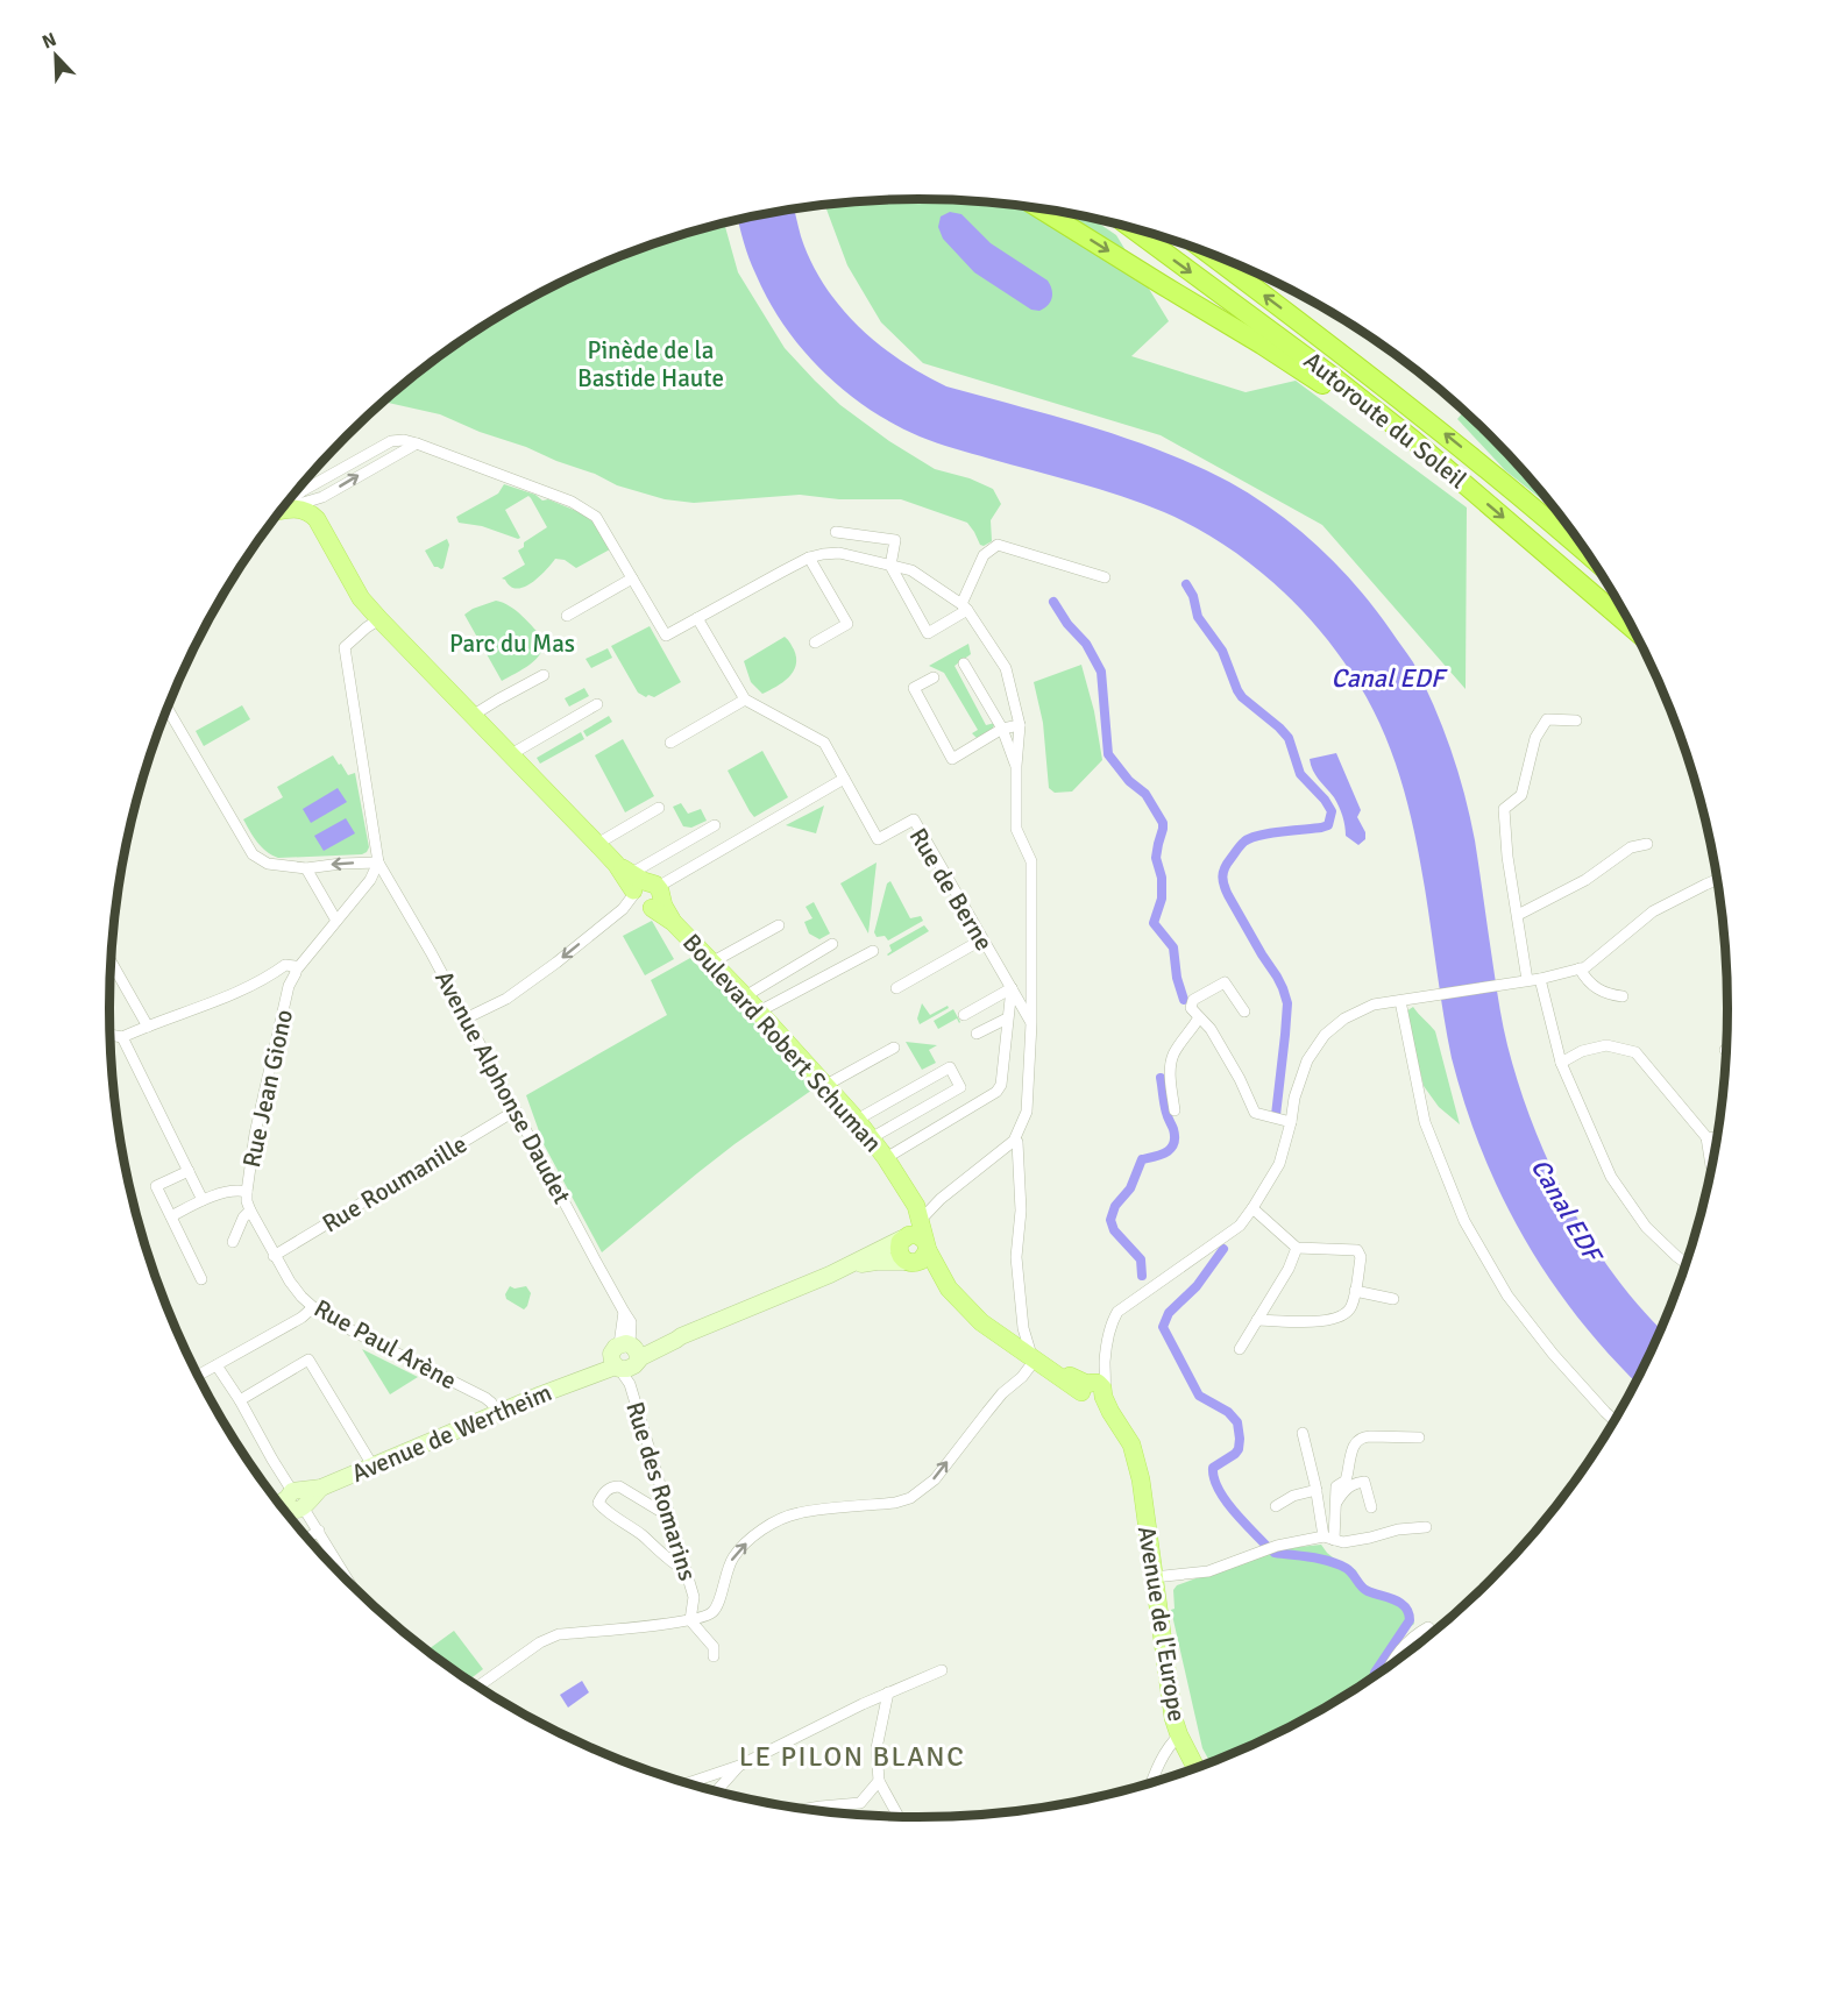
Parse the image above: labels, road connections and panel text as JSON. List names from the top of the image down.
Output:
{
  "streets": {
    "highway": ["Autoroute du Soleil"],
    "main road": ["Boulevard Robert Schuman", "Avenue de l'Europe"],
    "street": [
      "Rue de Berne",
      "Avenue Alphonse Daudet",
      "Rue Jean Giono",
      "Rue Roumanille",
      "Rue Paul Arène",
      "Avenue de Wertheim",
      "Rue des Romarins"
    ]
  },
  "crossings": [
    ["Boulevard Robert Schuman", "Avenue de Wertheim"],
    ["Boulevard Robert Schuman", "Avenue de l'Europe"],
    ["Avenue Alphonse Daudet", "Rue Roumanille"],
    ["Avenue Alphonse Daudet", "Avenue de Wertheim"],
    ["Avenue Alphonse Daudet", "Rue des Romarins"],
    ["Rue Jean Giono", "Rue Paul Arène"],
    ["Rue Roumanille", "Rue Paul Arène"],
    ["Rue Paul Arène", "Avenue de Wertheim"],
    ["Avenue de Wertheim", "Rue des Romarins"],
    ["Avenue de Wertheim", "Avenue de l'Europe"]
  ],
  "districts": ["LE PILON BLANC"],
  "water": ["Canal EDF"],
  "parks": ["Pinède de la Bastide Haute", "Parc du Mas"],
  "north": "top left"
}
